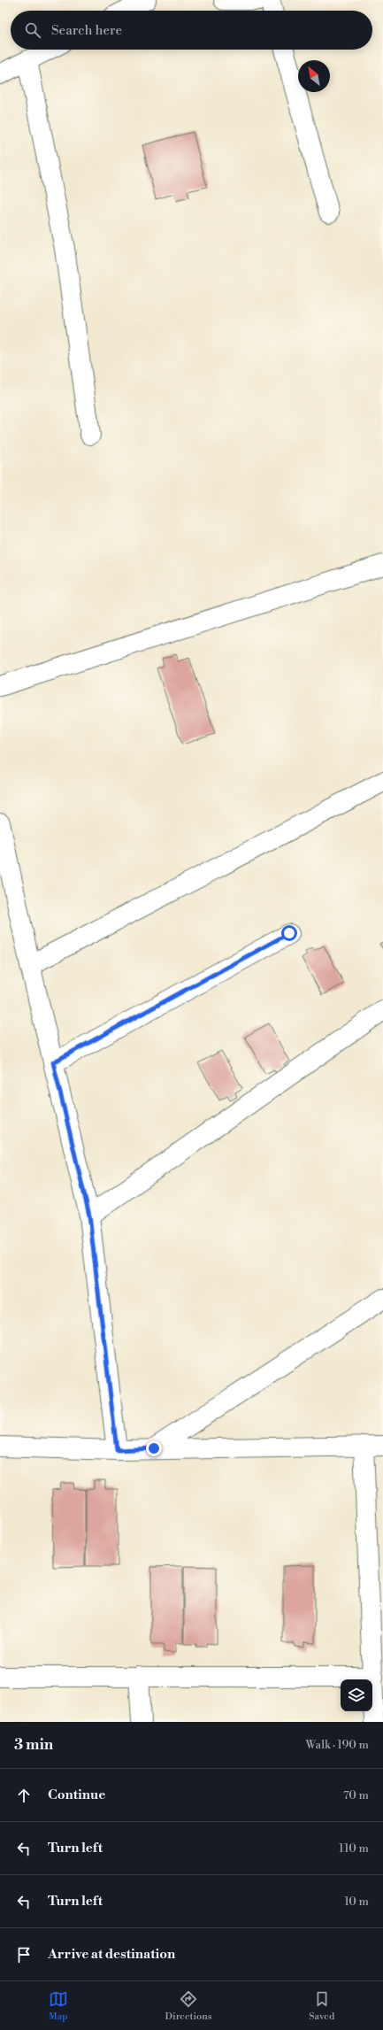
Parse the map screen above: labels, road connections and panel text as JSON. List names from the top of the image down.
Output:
{
  "north": "top left",
  "page": {
    "search": "Search here",
    "heading": ["3 min", "Walk · 190 m"],
    "list": [
      ["Continue", "70 m"],
      ["Turn left", "110 m"],
      ["Turn left", "10 m"],
      "Arrive at destination"
    ],
    "nav": ["Map", "Directions", "Saved"]
  }
}
